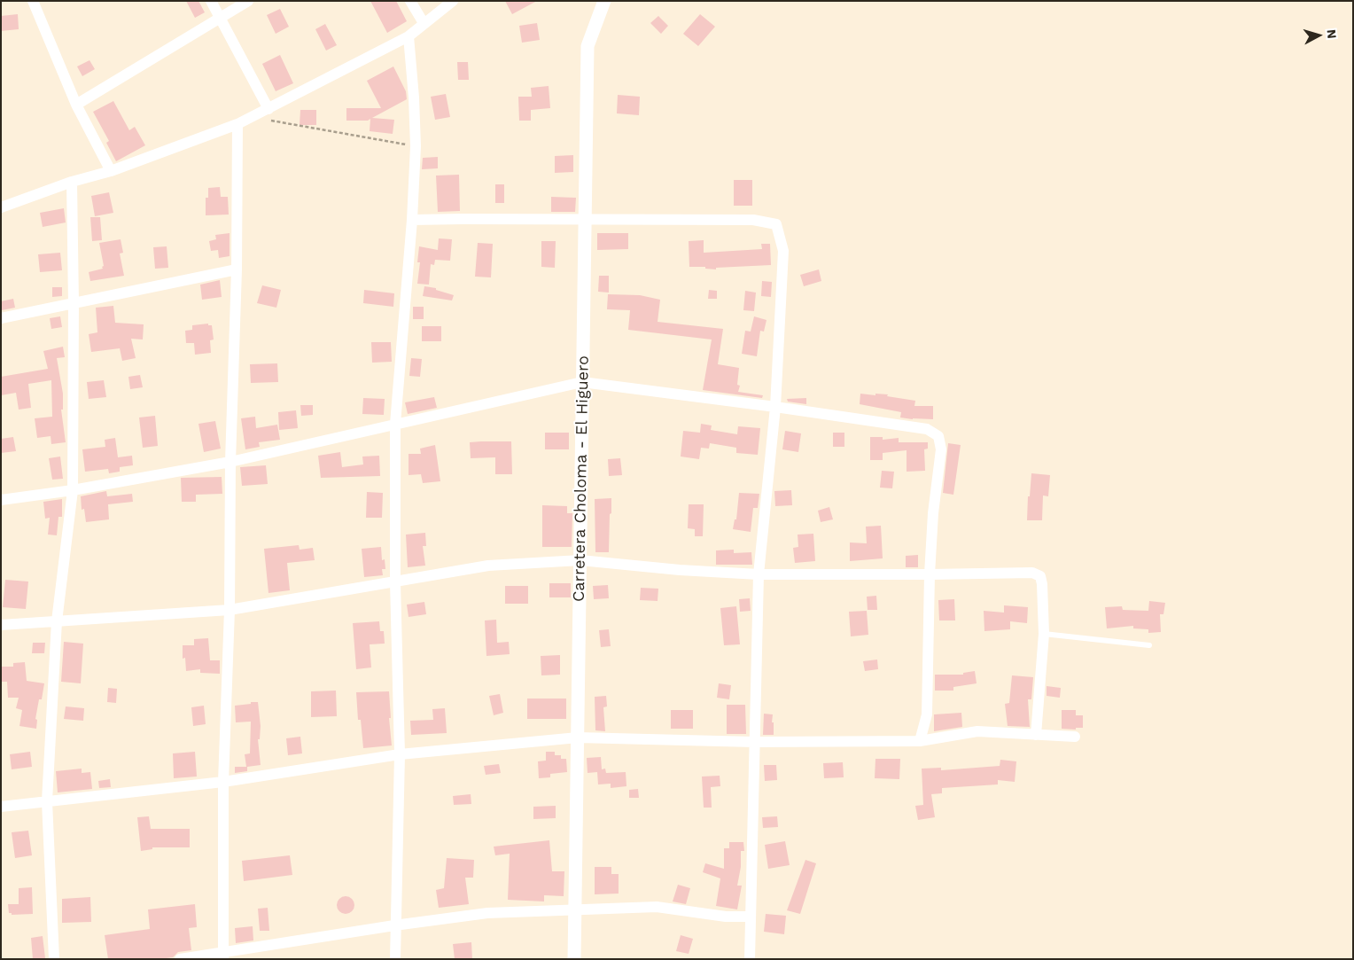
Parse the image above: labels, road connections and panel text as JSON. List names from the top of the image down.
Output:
{
  "streets": {
    "street": ["Carretera Choloma - El Higuero"]
  },
  "north": "right"
}
